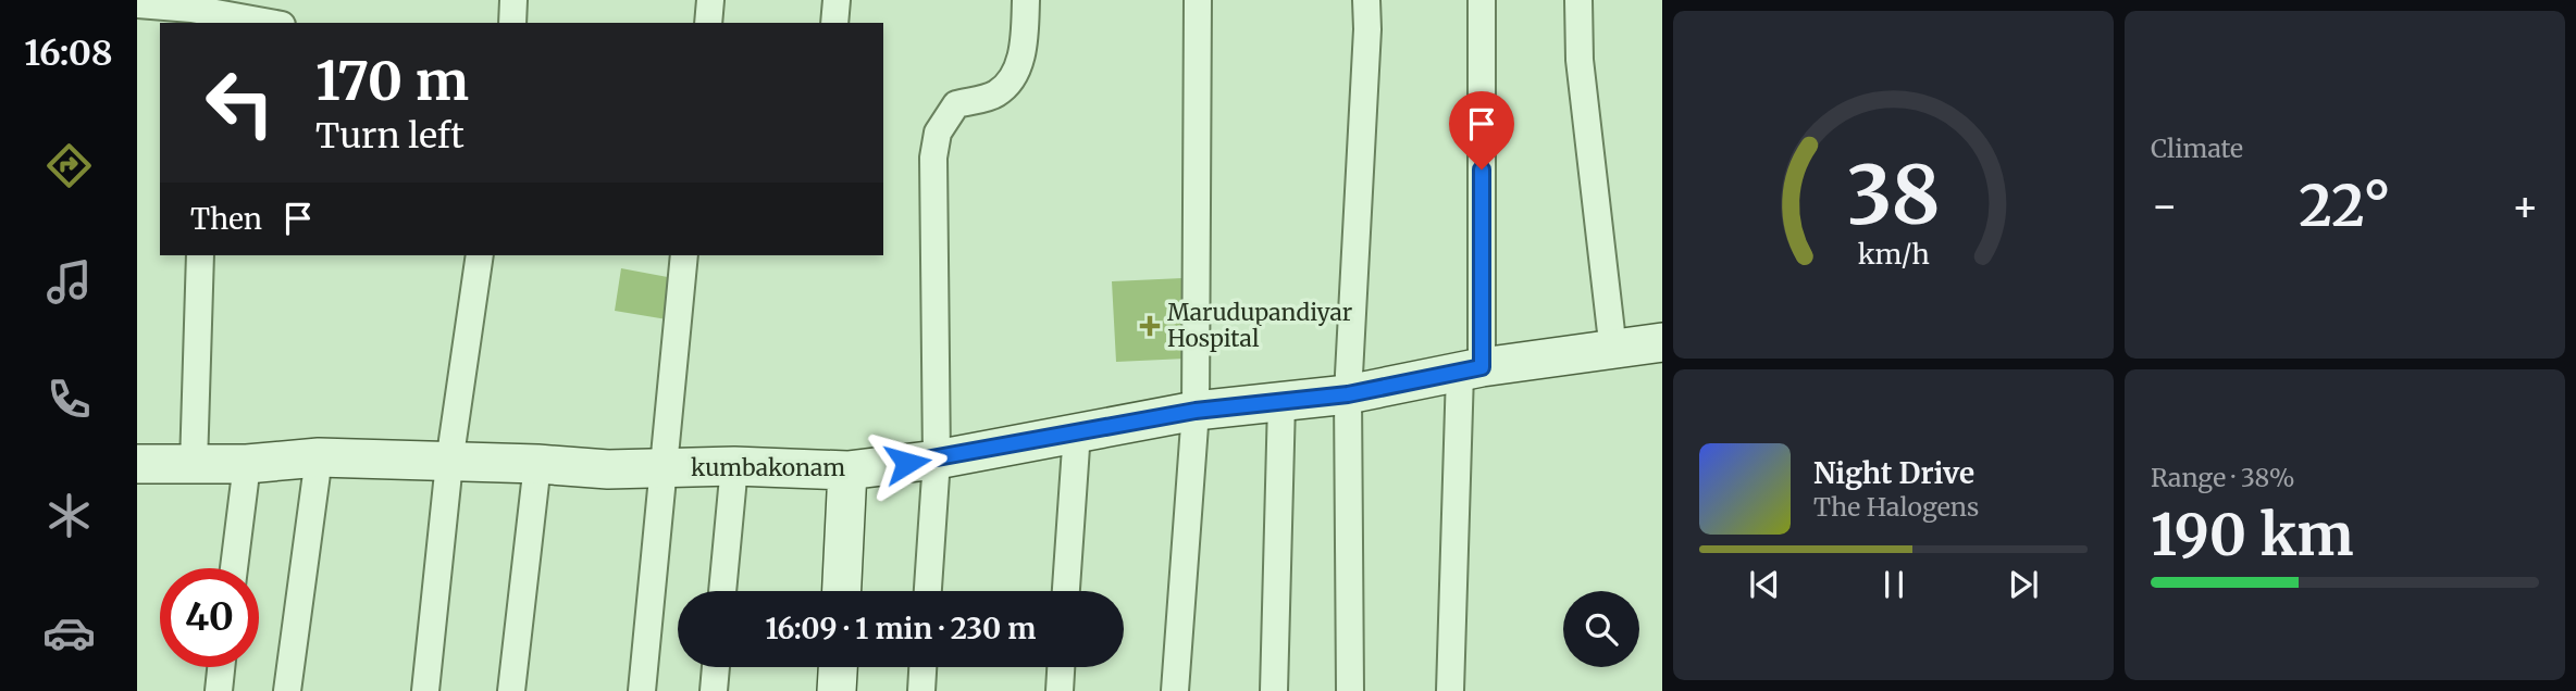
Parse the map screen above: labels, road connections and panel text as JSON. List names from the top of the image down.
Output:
{
  "streets": {
    "street": ["kumbakonam"]
  },
  "places": {
    "health": ["Marudupandiyar Hospital"]
  },
  "page": {
    "tabs": "16:08",
    "tile": [
      "Climate",
      ["Range · 38%", "190 km"]
    ],
    "turn": ["170 m", "Turn left"],
    "heat": ["−", "22°", "+"],
    "then": "Then",
    "song": ["Night Drive", "The Halogens"],
    "limit": "40",
    "trip": "16:09 · 1 min · 230 m",
    "gauge": ["38", "km/h"]
  }
}
